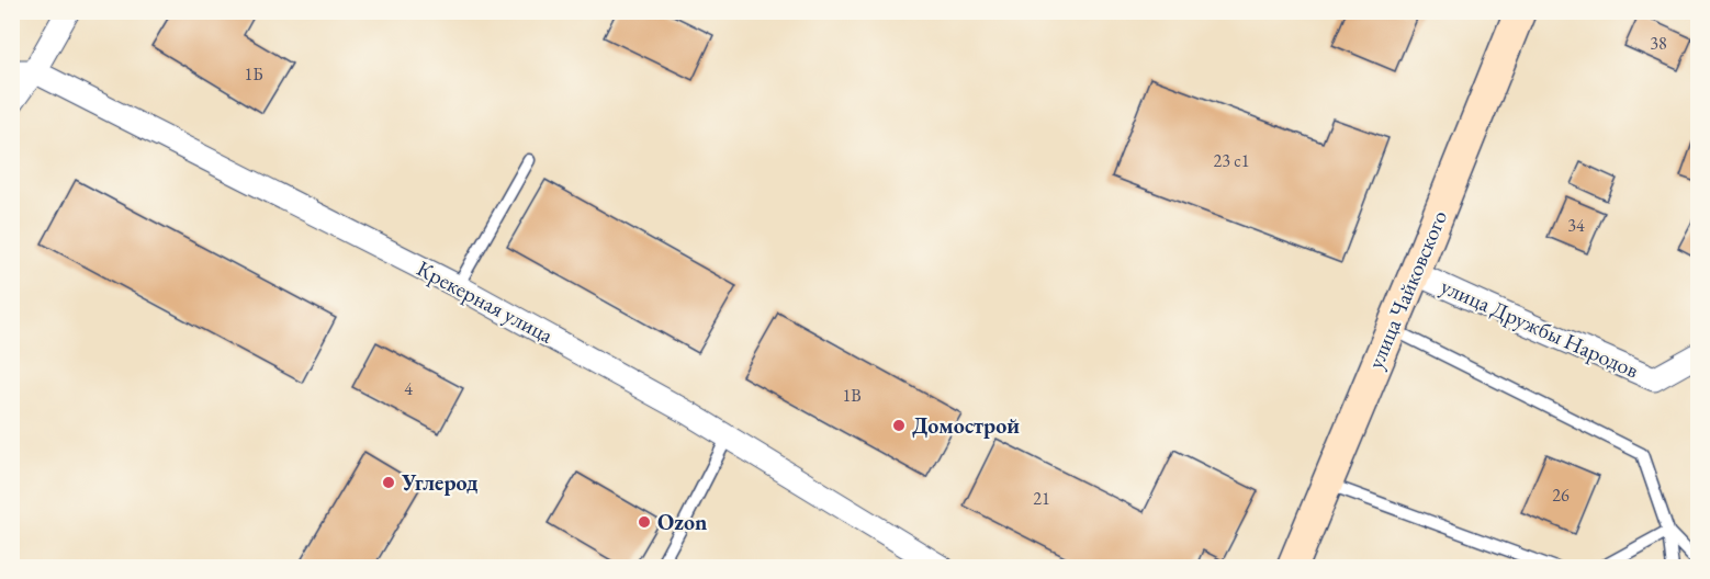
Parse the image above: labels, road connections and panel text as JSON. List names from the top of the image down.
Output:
{
  "streets": {
    "main road": ["улица Чайковского"],
    "street": ["Крекерная улица", "улица Дружбы Народов"]
  },
  "crossings": [
    ["улица Чайковского", "улица Дружбы Народов"]
  ],
  "places": ["Домострой", "Углерод", "Ozon"],
  "house_numbers": [
    "38",
    "1Б",
    "23 с1",
    "34",
    "4",
    "1В",
    "26",
    "21"
  ]
}
